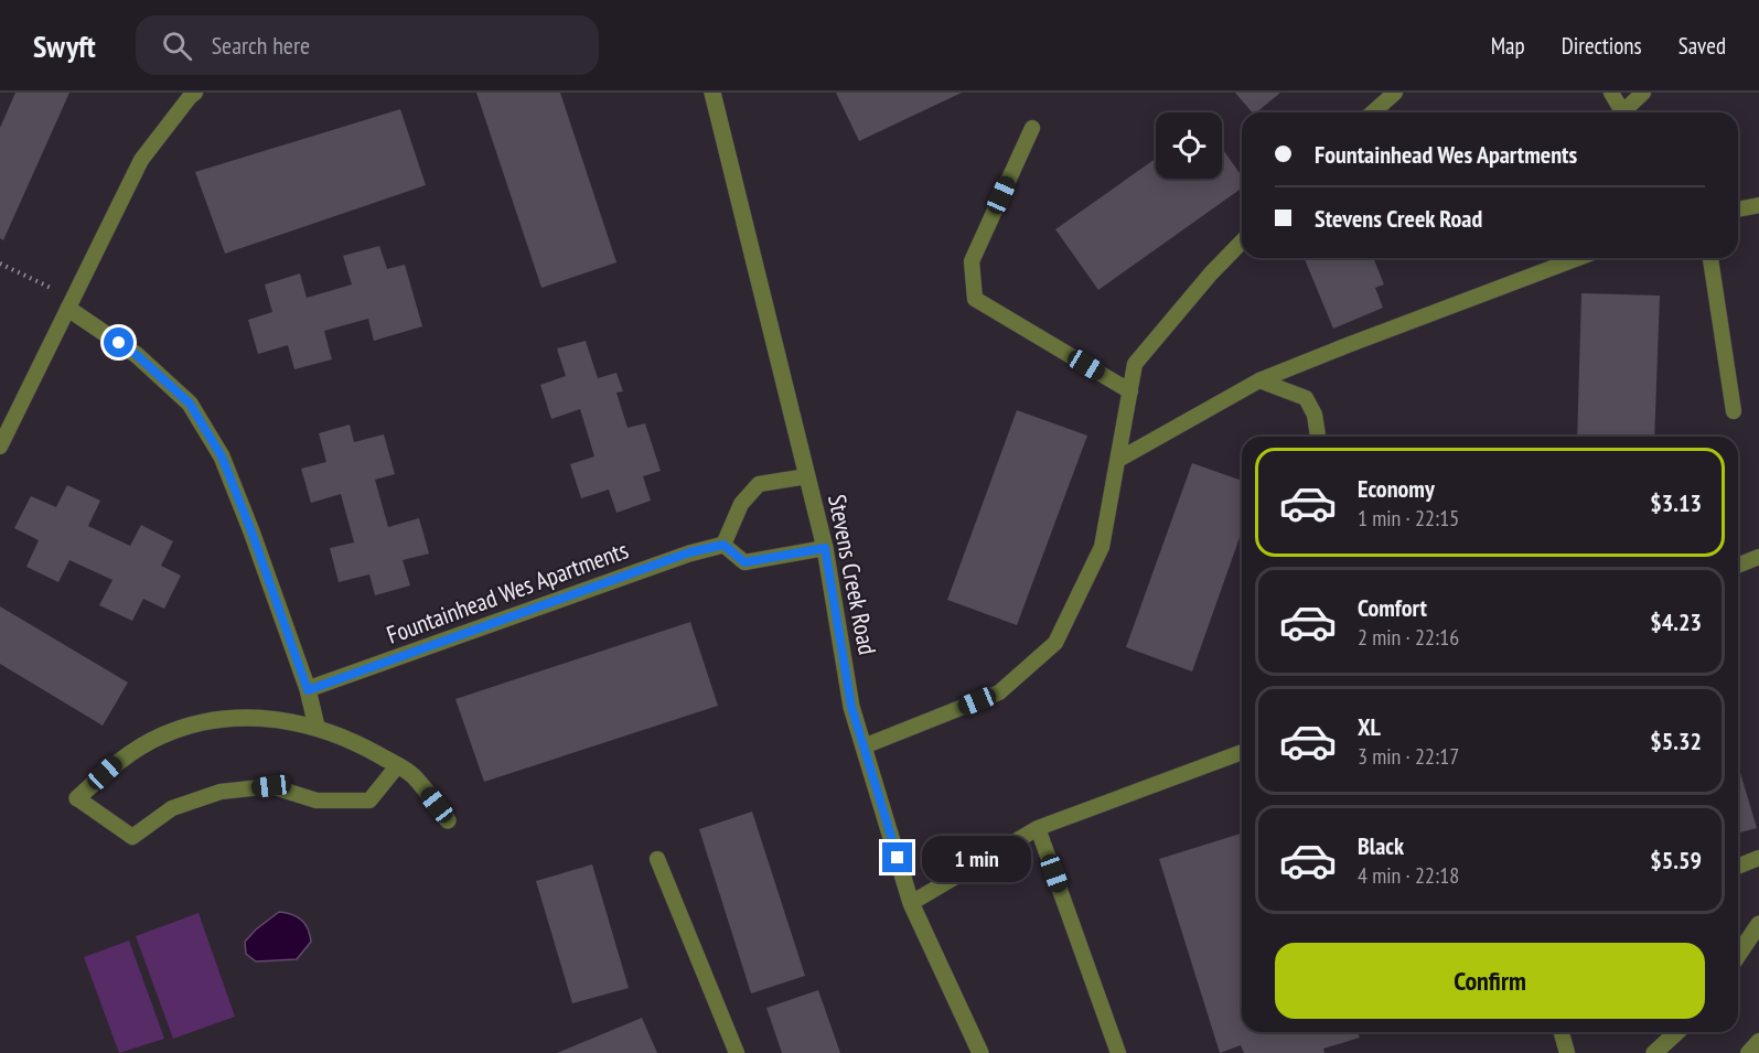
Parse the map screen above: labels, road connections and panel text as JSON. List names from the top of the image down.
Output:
{
  "streets": {
    "street": ["Stevens Creek Road", "Fountainhead Wes Apartments"]
  },
  "page": {
    "header": "Swyft",
    "search": "Search here",
    "nav": ["Map", "Directions", "Saved"],
    "banner": ["Fountainhead Wes Apartments", "Stevens Creek Road"],
    "list": [
      {
        "name": "Economy",
        "note": "1 min · 22:15",
        "value": "$3.13"
      },
      {
        "name": "Comfort",
        "note": "2 min · 22:16",
        "value": "$4.23"
      },
      {
        "name": "XL",
        "note": "3 min · 22:17",
        "value": "$5.32"
      },
      {
        "name": "Black",
        "note": "4 min · 22:18",
        "value": "$5.59"
      }
    ],
    "bubble": "1 min",
    "buttons": "Confirm"
  }
}
